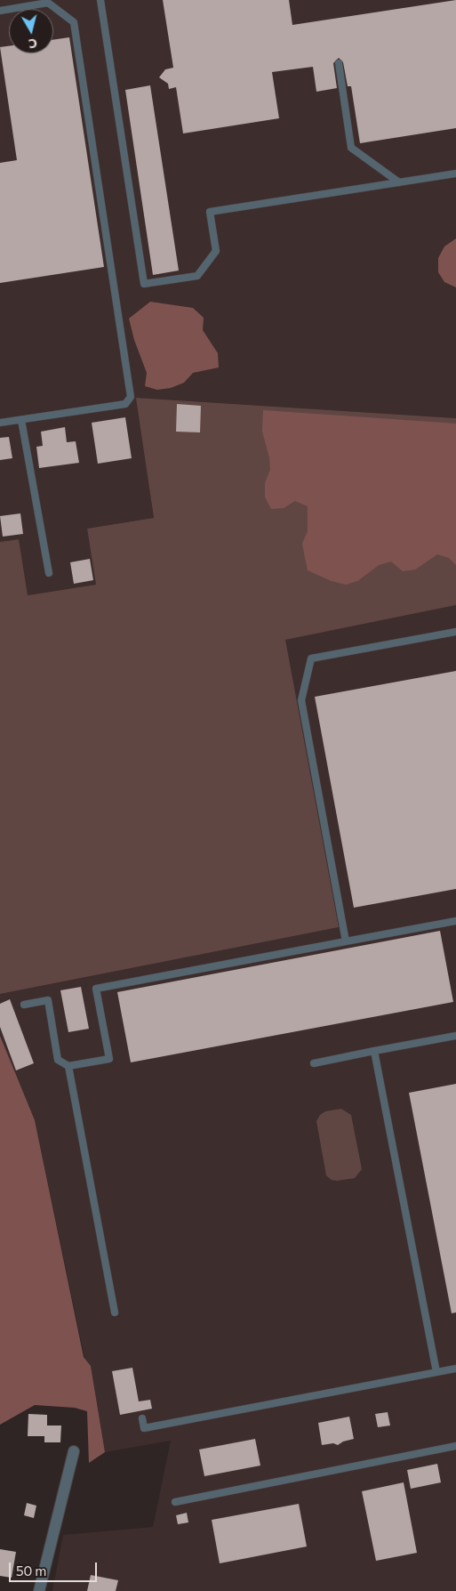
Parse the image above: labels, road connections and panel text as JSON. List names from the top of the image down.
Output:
{
  "scale_bar": "50 m",
  "north": "bottom"
}
